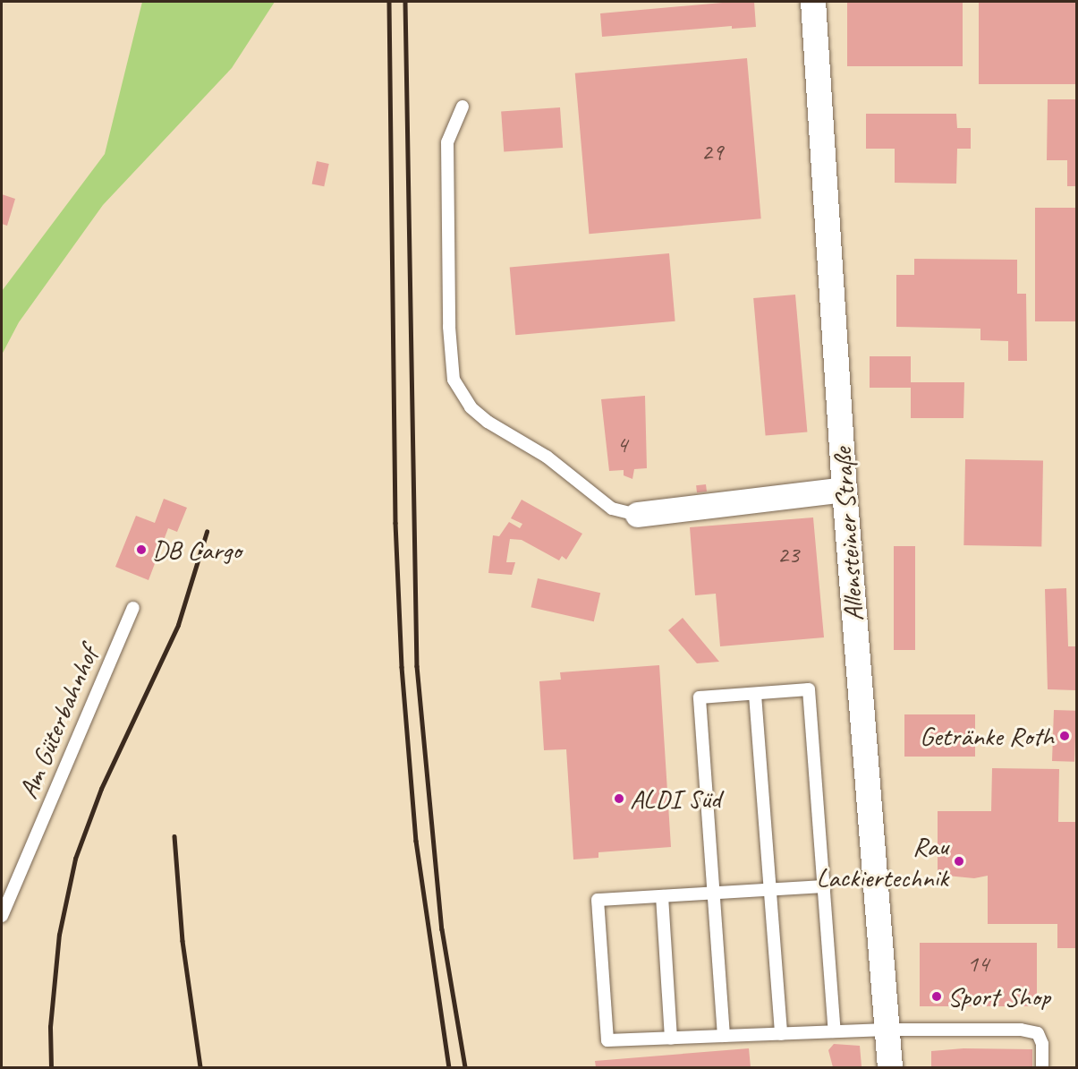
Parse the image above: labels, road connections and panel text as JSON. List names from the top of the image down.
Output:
{
  "streets": {
    "street": ["Allensteiner Straße"],
    "lane": ["Am Güterbahnhof"]
  },
  "places": [
    "DB Cargo",
    "Getränke Roth",
    "ALDI Süd",
    "Rau Lackiertechnik",
    "Sport Shop"
  ],
  "house_numbers": [
    "29",
    "4",
    "23",
    "14"
  ]
}
